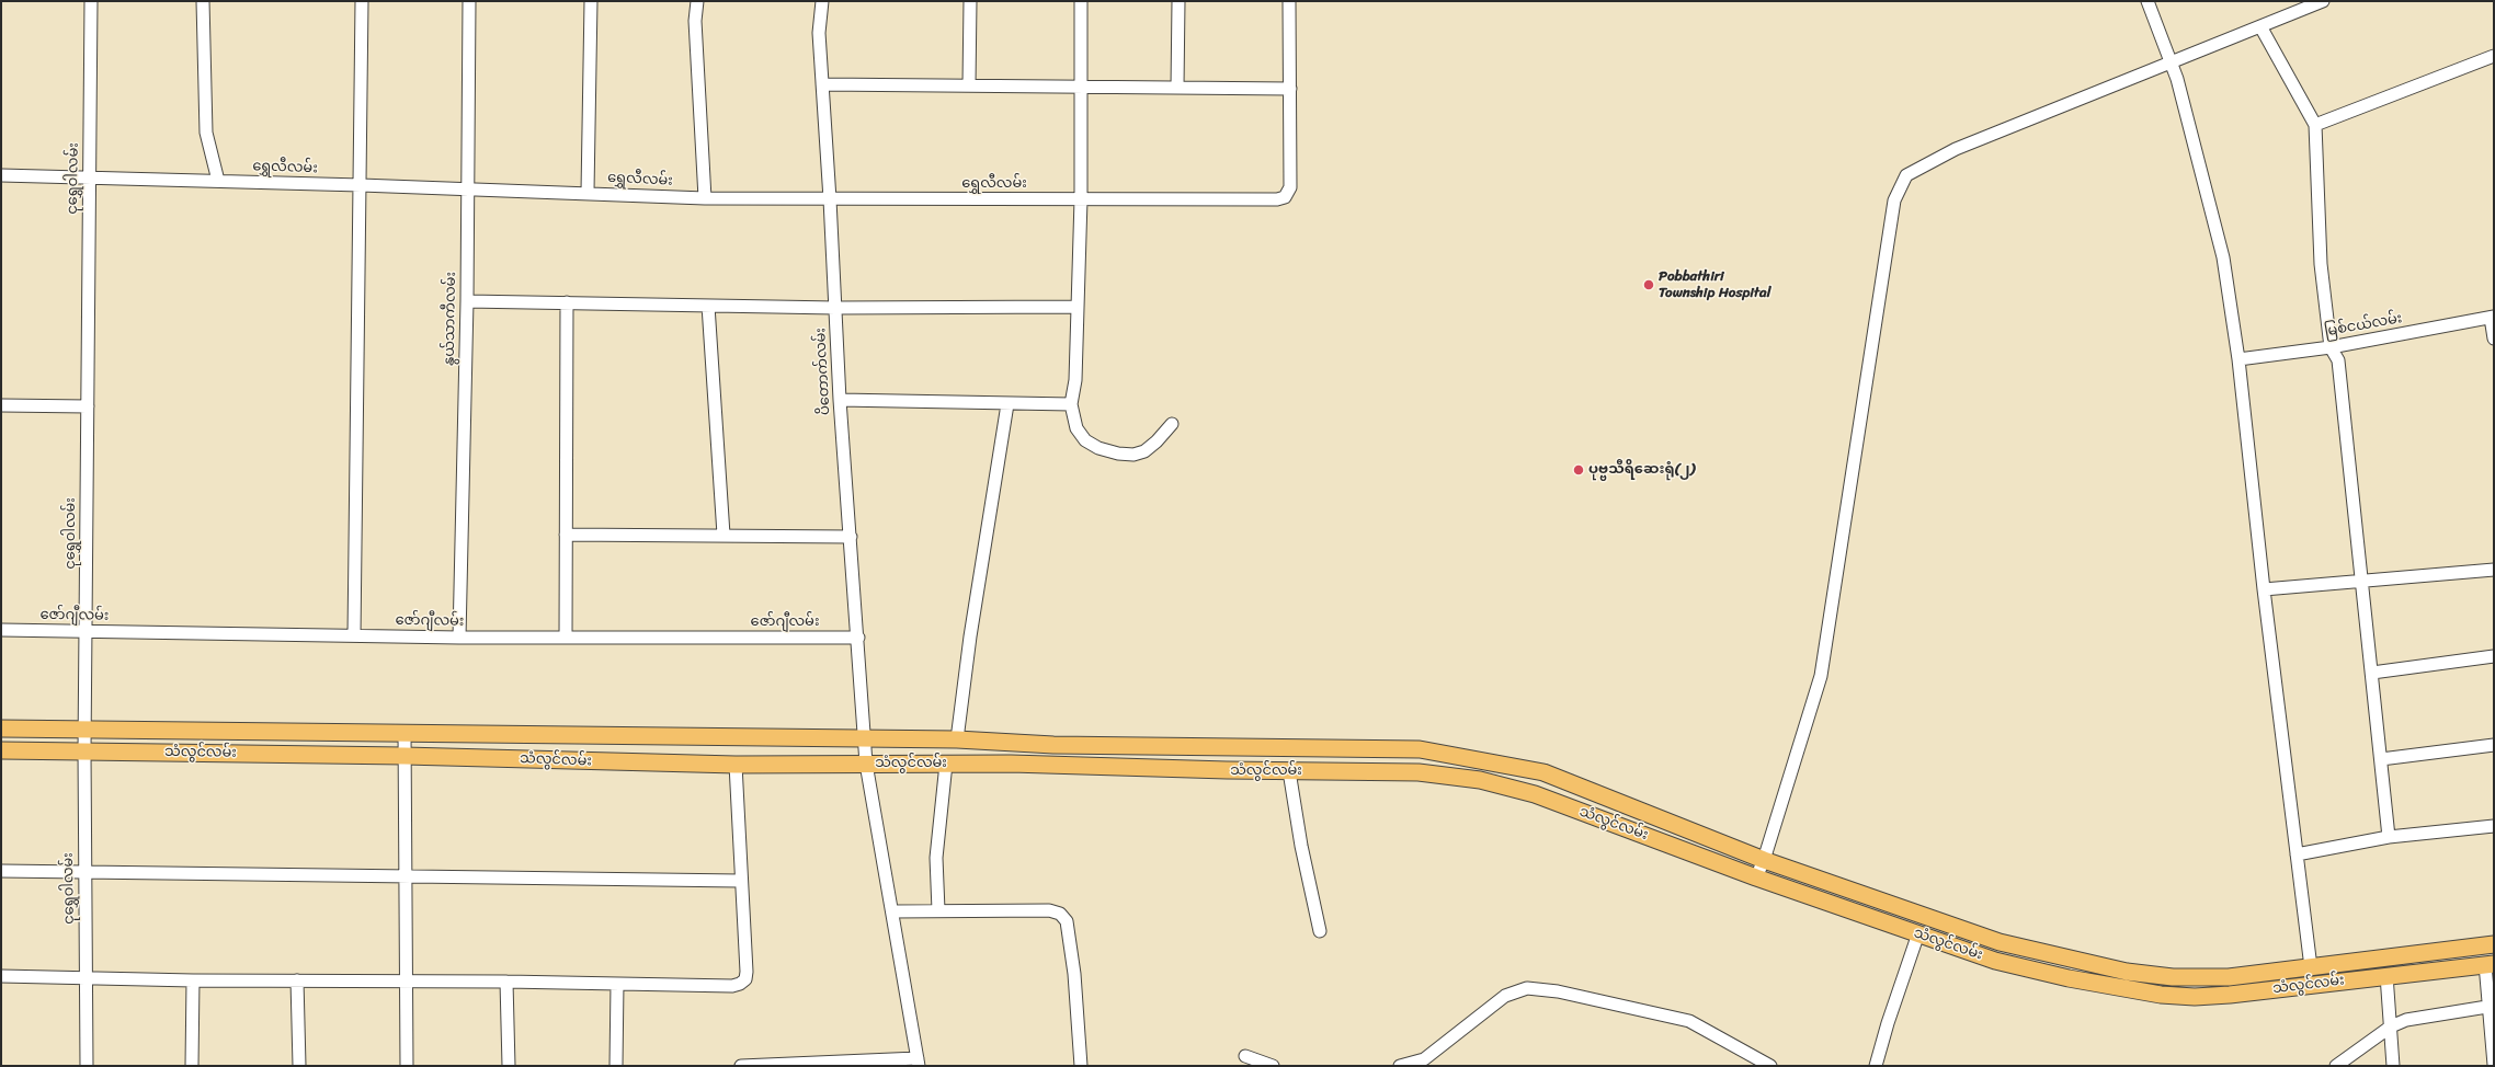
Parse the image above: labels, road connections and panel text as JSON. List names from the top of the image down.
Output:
{
  "streets": {
    "main road": ["သံလွင်လမ်း"],
    "street": [
      "ရွှေလီလမ်း",
      "ငုရွှေဝါလမ်း",
      "နွယ်သာကီလမ်း",
      "မြစ်ငယ်လမ်း",
      "ပိတောက်လမ်း",
      "ဇော်ဂျီလမ်း"
    ]
  },
  "crossings": [
    ["ရွှေလီလမ်း", "ငုရွှေဝါလမ်း"],
    ["ရွှေလီလမ်း", "နွယ်သာကီလမ်း"],
    ["ရွှေလီလမ်း", "ပိတောက်လမ်း"],
    ["ငုရွှေဝါလမ်း", "ဇော်ဂျီလမ်း"],
    ["ငုရွှေဝါလမ်း", "သံလွင်လမ်း"],
    ["နွယ်သာကီလမ်း", "ဇော်ဂျီလမ်း"],
    ["ပိတောက်လမ်း", "ဇော်ဂျီလမ်း"],
    ["ပိတောက်လမ်း", "သံလွင်လမ်း"]
  ],
  "places": ["Pobbathiri Township Hospital", "ပုဗ္ဗသီရိဆေးရုံ(၂)"]
}
